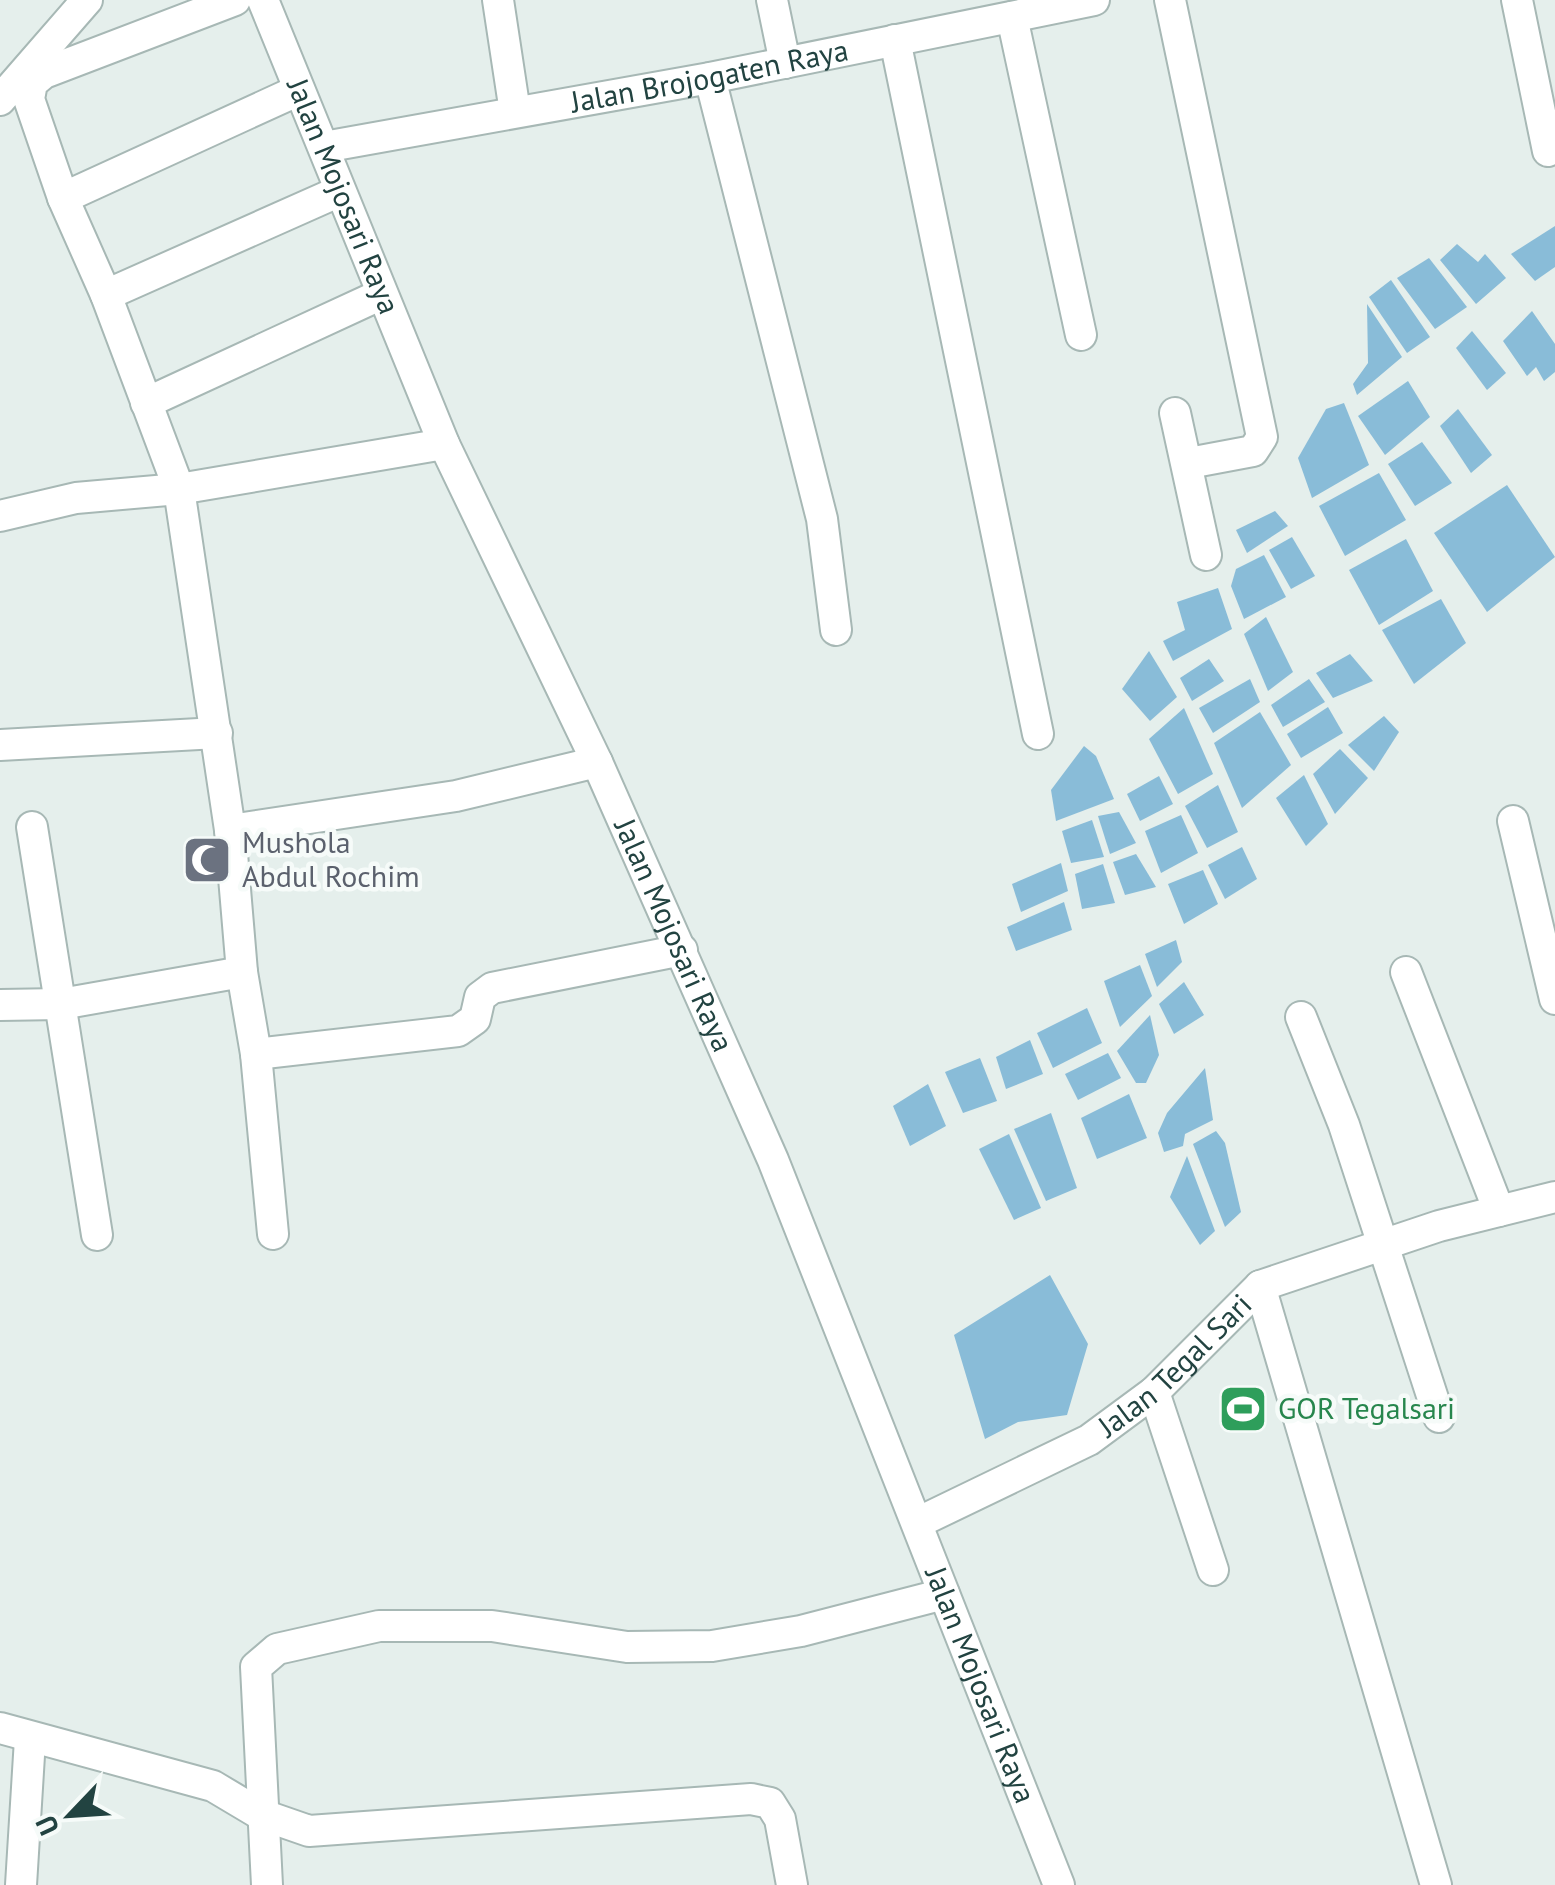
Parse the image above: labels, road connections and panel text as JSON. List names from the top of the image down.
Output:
{
  "streets": {
    "street": ["Jalan Brojogaten Raya", "Jalan Mojosari Raya", "Jalan Tegal Sari"]
  },
  "crossings": [
    ["Jalan Brojogaten Raya", "Jalan Mojosari Raya"],
    ["Jalan Mojosari Raya", "Jalan Tegal Sari"]
  ],
  "places": {
    "mosque": ["Mushola Abdul Rochim"],
    "sports": ["GOR Tegalsari"]
  },
  "north": "bottom left"
}
